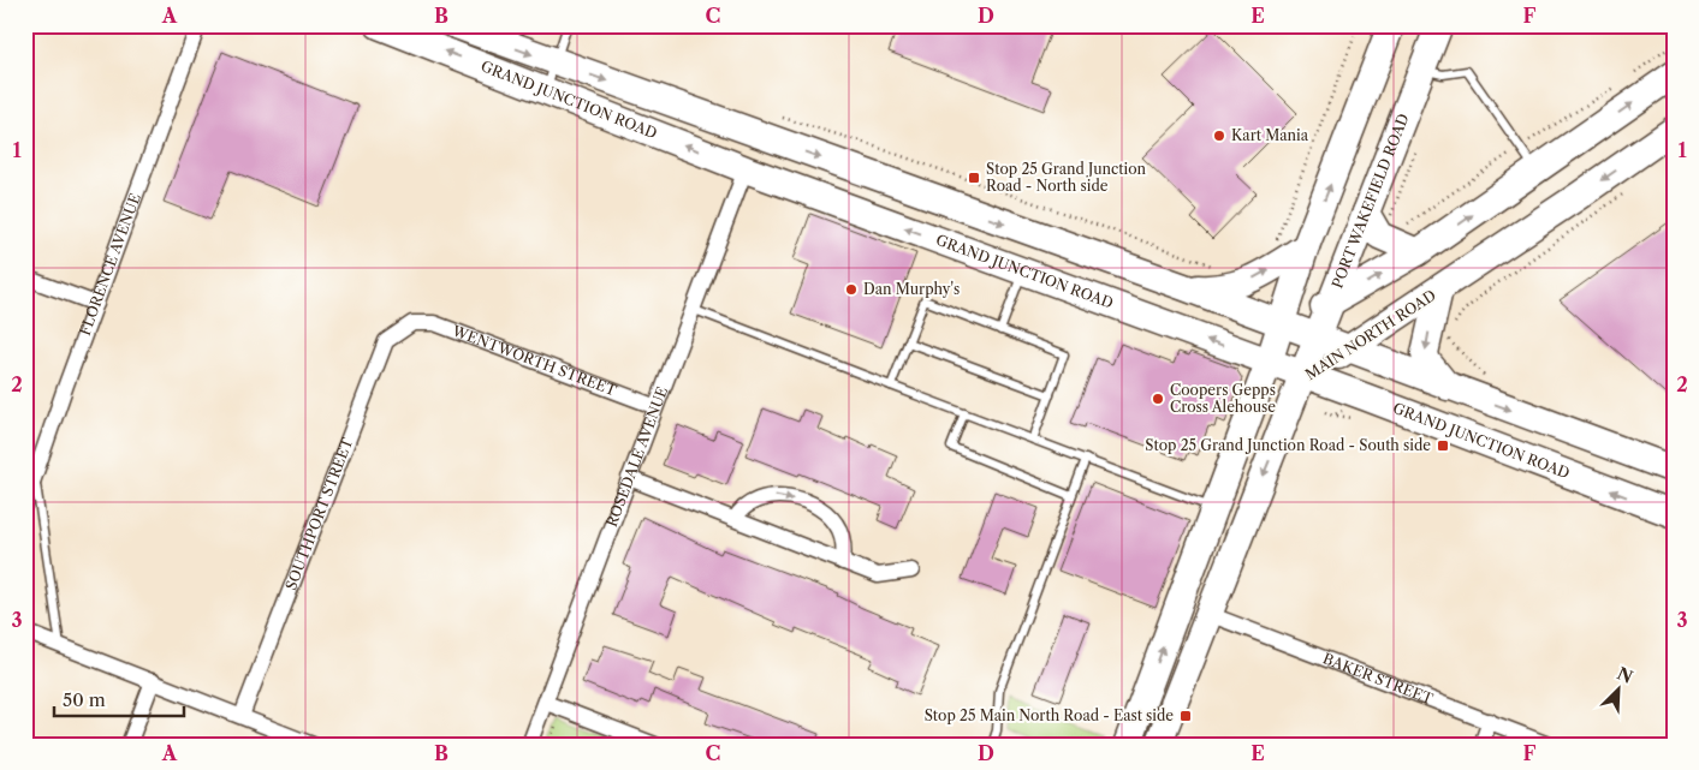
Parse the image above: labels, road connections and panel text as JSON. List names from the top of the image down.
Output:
{
  "streets": {
    "highway": ["GRAND JUNCTION ROAD", "PORT WAKEFIELD ROAD", "MAIN NORTH ROAD"],
    "street": [
      "FLORENCE AVENUE",
      "WENTWORTH STREET",
      "ROSEDALE AVENUE",
      "SOUTHPORT STREET",
      "BAKER STREET"
    ]
  },
  "crossings": [
    ["GRAND JUNCTION ROAD", "PORT WAKEFIELD ROAD"],
    ["GRAND JUNCTION ROAD", "MAIN NORTH ROAD"],
    ["GRAND JUNCTION ROAD", "ROSEDALE AVENUE"],
    ["PORT WAKEFIELD ROAD", "MAIN NORTH ROAD"],
    ["MAIN NORTH ROAD", "BAKER STREET"],
    ["WENTWORTH STREET", "ROSEDALE AVENUE"],
    ["WENTWORTH STREET", "SOUTHPORT STREET"]
  ],
  "places": {
    "other": ["Kart Mania", "Dan Murphy's", "Coopers Gepps Cross Alehouse"],
    "transit": ["Stop 25 Grand Junction Road - North side", "Stop 25 Grand Junction Road - South side", "Stop 25 Main North Road - East side"]
  },
  "scale_bar": "50 m",
  "north": "top right",
  "grid": {
    "columns": [
      "A",
      "B",
      "C",
      "D",
      "E",
      "F"
    ],
    "rows": ["1", "2", "3"]
  }
}
